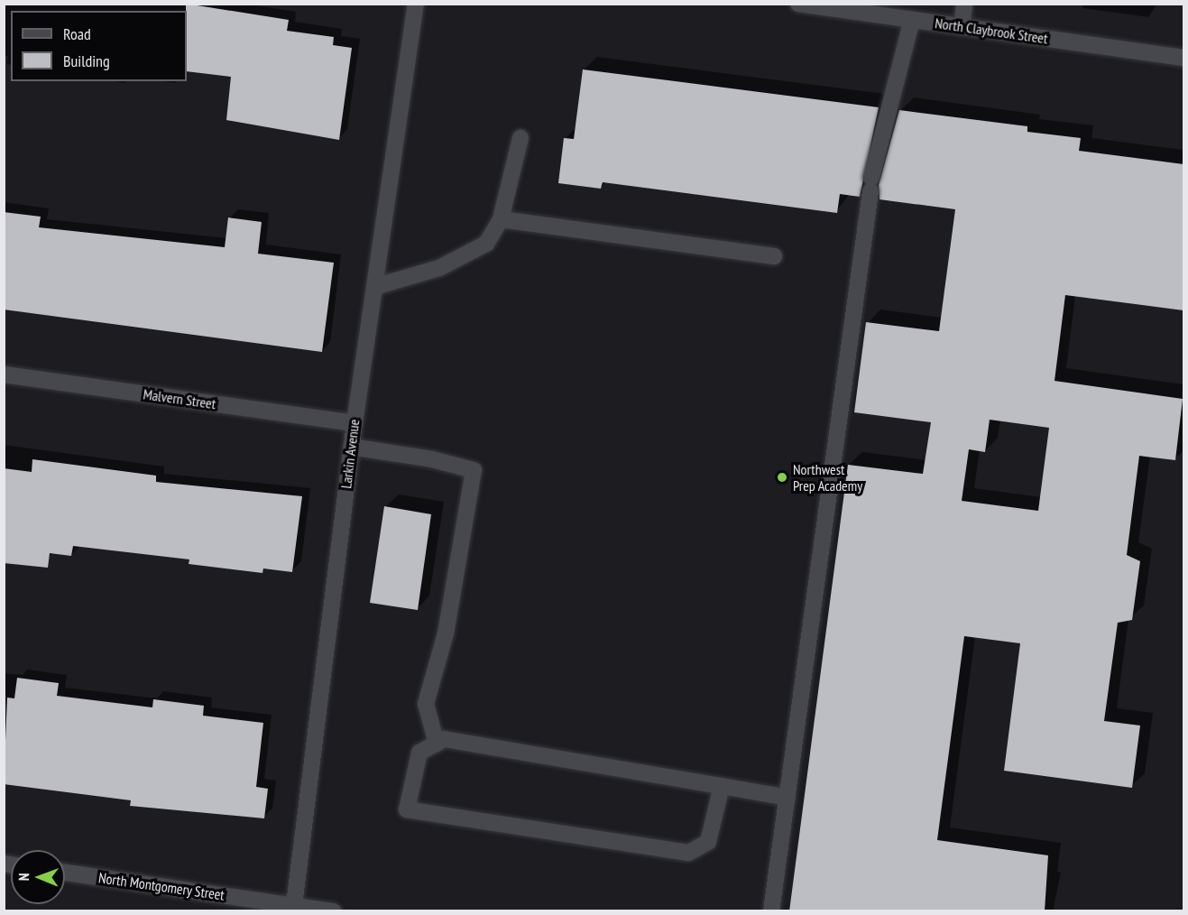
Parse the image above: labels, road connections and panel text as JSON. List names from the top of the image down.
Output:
{
  "streets": {
    "street": [
      "North Claybrook Street",
      "Malvern Street",
      "Larkin Avenue",
      "North Montgomery Street"
    ]
  },
  "crossings": [
    ["Malvern Street", "Larkin Avenue"],
    ["Larkin Avenue", "North Montgomery Street"]
  ],
  "places": ["Northwest Prep Academy"],
  "legend": ["Road", "Building"],
  "north": "left"
}
